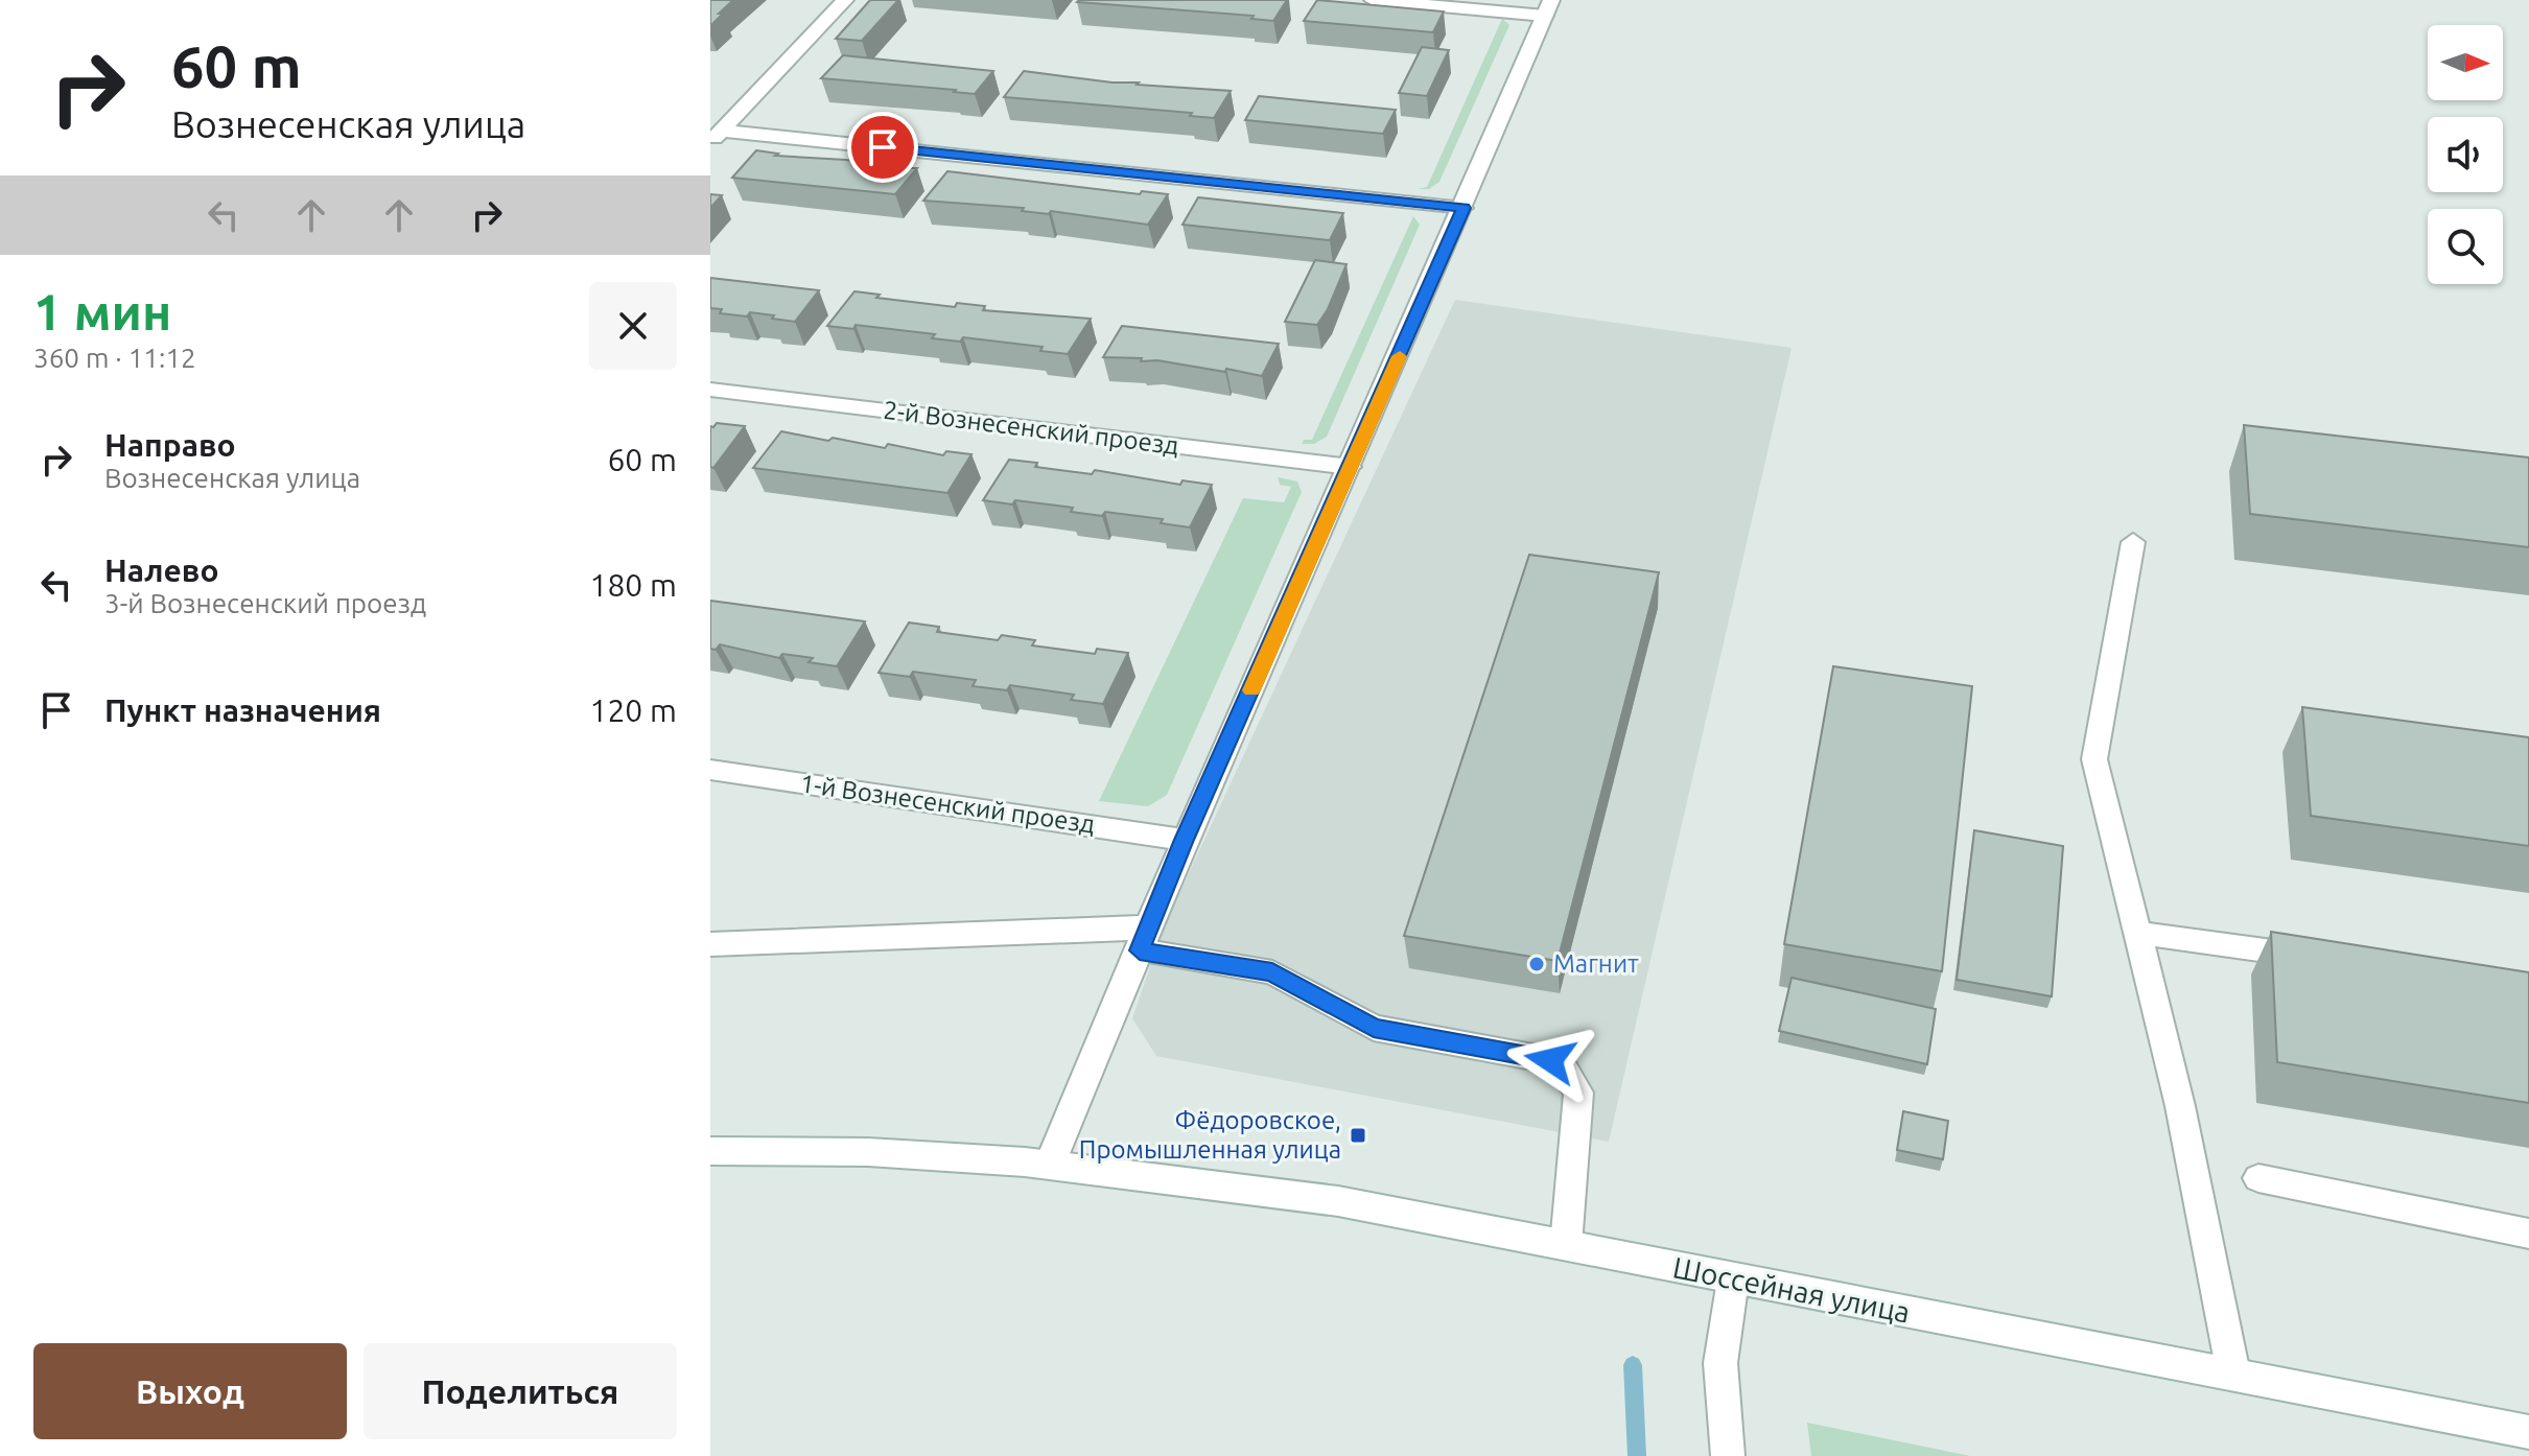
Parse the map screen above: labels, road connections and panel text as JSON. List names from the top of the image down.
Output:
{
  "streets": {
    "street": ["2-й Вознесенский проезд", "1-й Вознесенский проезд", "Шоссейная улица"]
  },
  "places": {
    "other": ["Магнит"],
    "transit": ["Фёдоровское, Промышленная улица"]
  },
  "north": "right",
  "page": {
    "turn": ["60 m", "Вознесенская улица"],
    "heading": ["1 мин", "360 m · 11:12"],
    "list": [
      {
        "name": "Направо",
        "note": "Вознесенская улица",
        "value": "60 m"
      },
      {
        "name": "Налево",
        "note": "3-й Вознесенский проезд",
        "value": "180 m"
      },
      {
        "name": "Пункт назначения",
        "value": "120 m"
      }
    ],
    "buttons": ["Выход", "Поделиться"]
  }
}
